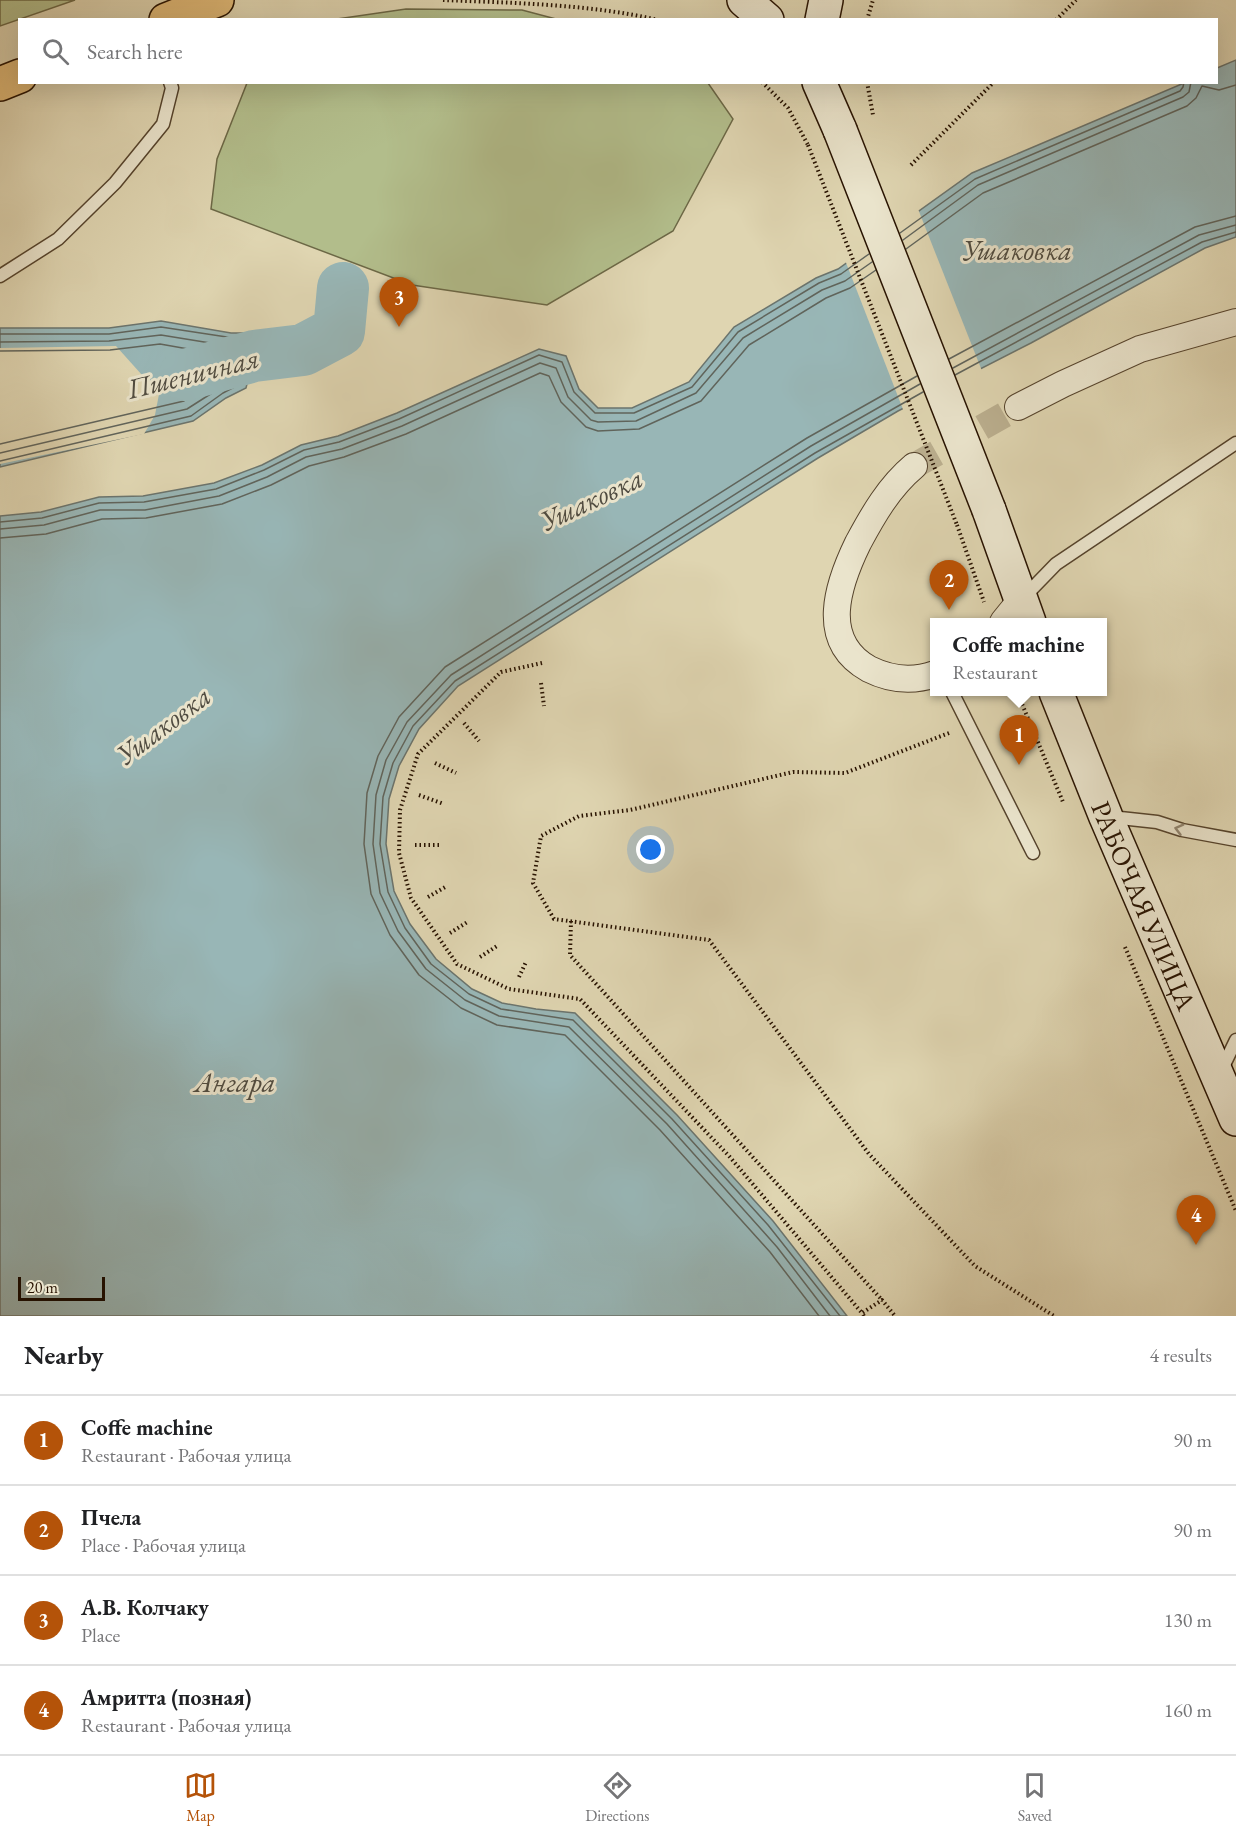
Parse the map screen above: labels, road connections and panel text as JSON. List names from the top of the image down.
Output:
{
  "streets": {
    "main road": ["РАБОЧАЯ УЛИЦА"]
  },
  "water": ["Ушаковка", "Пшеничная", "Ангара"],
  "scale_bar": "20 m",
  "page": {
    "search": "Search here",
    "pins": [
      "3",
      "2",
      "1",
      "4"
    ],
    "popup": ["Coffe machine", "Restaurant"],
    "scale": "20 m",
    "heading": ["Nearby", "4 results"],
    "list": [
      {
        "mark": "1",
        "name": "Coffe machine",
        "note": "Restaurant · Рабочая улица",
        "value": "90 m"
      },
      {
        "mark": "2",
        "name": "Пчела",
        "note": "Place · Рабочая улица",
        "value": "90 m"
      },
      {
        "mark": "3",
        "name": "А.В. Колчаку",
        "note": "Place",
        "value": "130 m"
      },
      {
        "mark": "4",
        "name": "Амритта (позная)",
        "note": "Restaurant · Рабочая улица",
        "value": "160 m"
      }
    ],
    "nav": ["Map", "Directions", "Saved"]
  }
}
